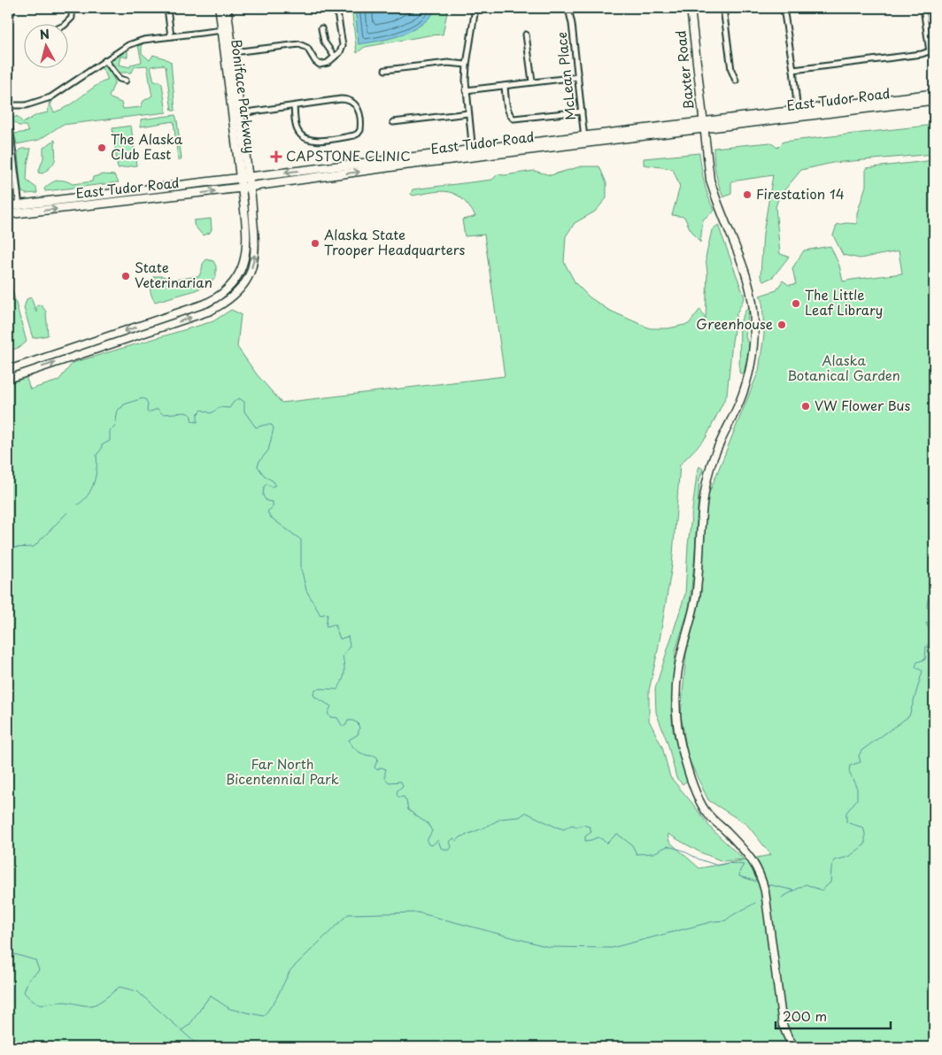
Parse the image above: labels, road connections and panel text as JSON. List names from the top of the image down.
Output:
{
  "streets": {
    "main road": ["Boniface Parkway", "East Tudor Road"],
    "street": ["Baxter Road", "McLean Place"]
  },
  "crossings": [
    ["Baxter Road", "East Tudor Road"],
    ["McLean Place", "East Tudor Road"],
    ["Boniface Parkway", "East Tudor Road"]
  ],
  "parks": ["Alaska Botanical Garden", "Far North Bicentennial Park"],
  "places": {
    "other": [
      "The Alaska Club East",
      "Firestation 14",
      "Alaska State Trooper Headquarters",
      "State Veterinarian",
      "The Little Leaf Library",
      "Greenhouse",
      "VW Flower Bus"
    ],
    "health": ["CAPSTONE CLINIC"]
  },
  "scale_bar": "200 m",
  "north": "top"
}
